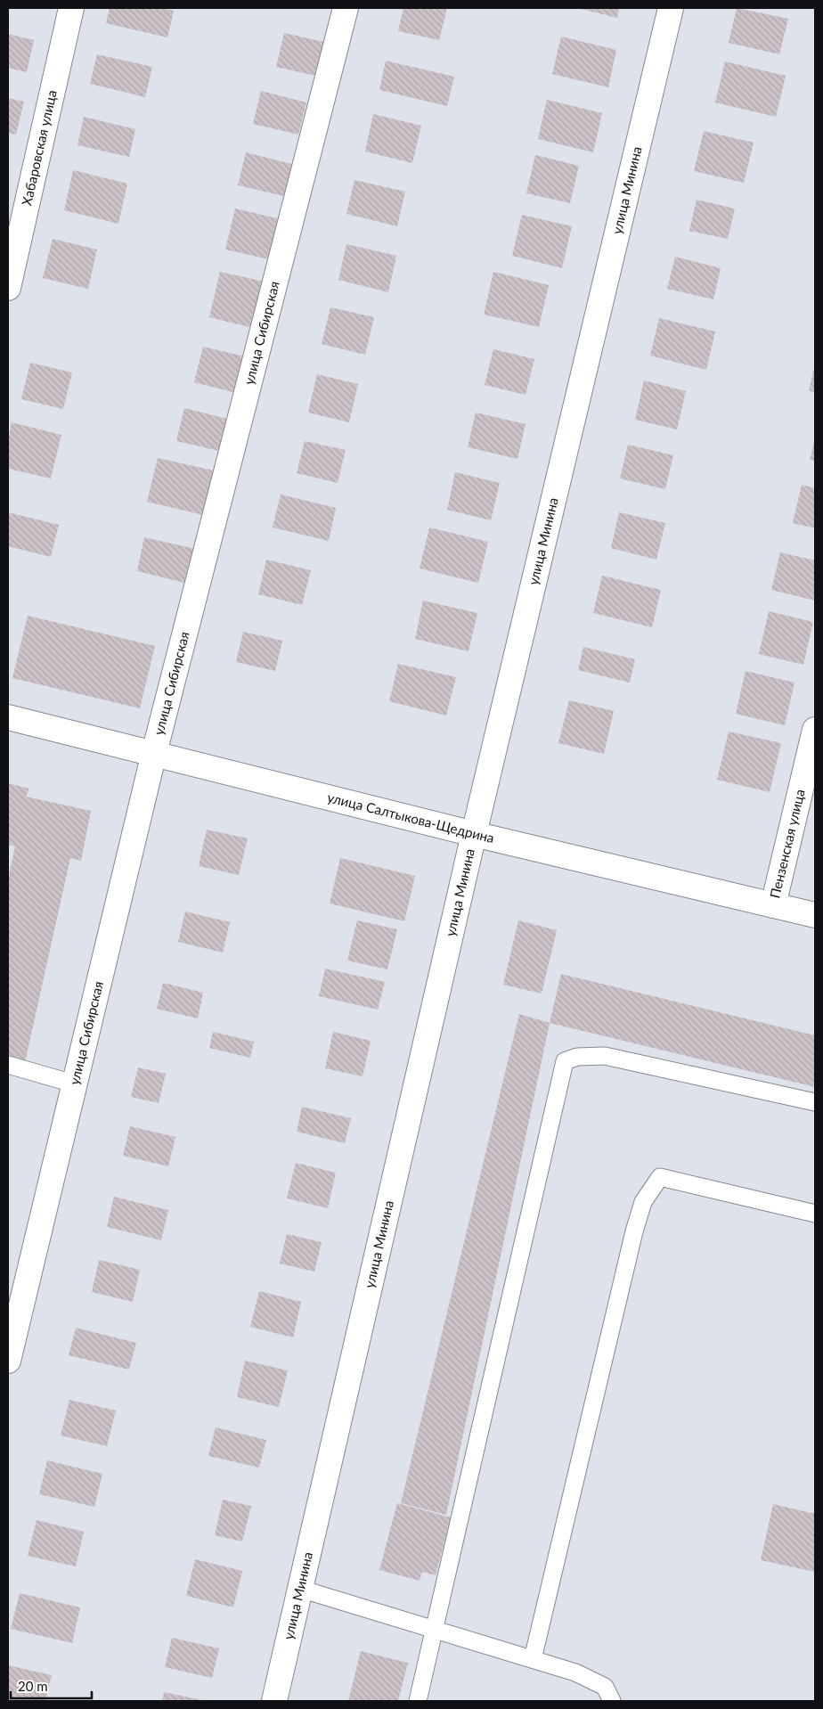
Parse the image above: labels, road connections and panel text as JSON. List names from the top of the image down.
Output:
{
  "streets": {
    "street": [
      "Хабаровская улица",
      "улица Минина",
      "улица Сибирская",
      "улица Салтыкова-Щедрина",
      "Пензенская улица"
    ]
  },
  "crossings": [
    ["улица Минина", "улица Салтыкова-Щедрина"],
    ["улица Сибирская", "улица Салтыкова-Щедрина"],
    ["улица Салтыкова-Щедрина", "Пензенская улица"]
  ],
  "scale_bar": "20 m"
}
